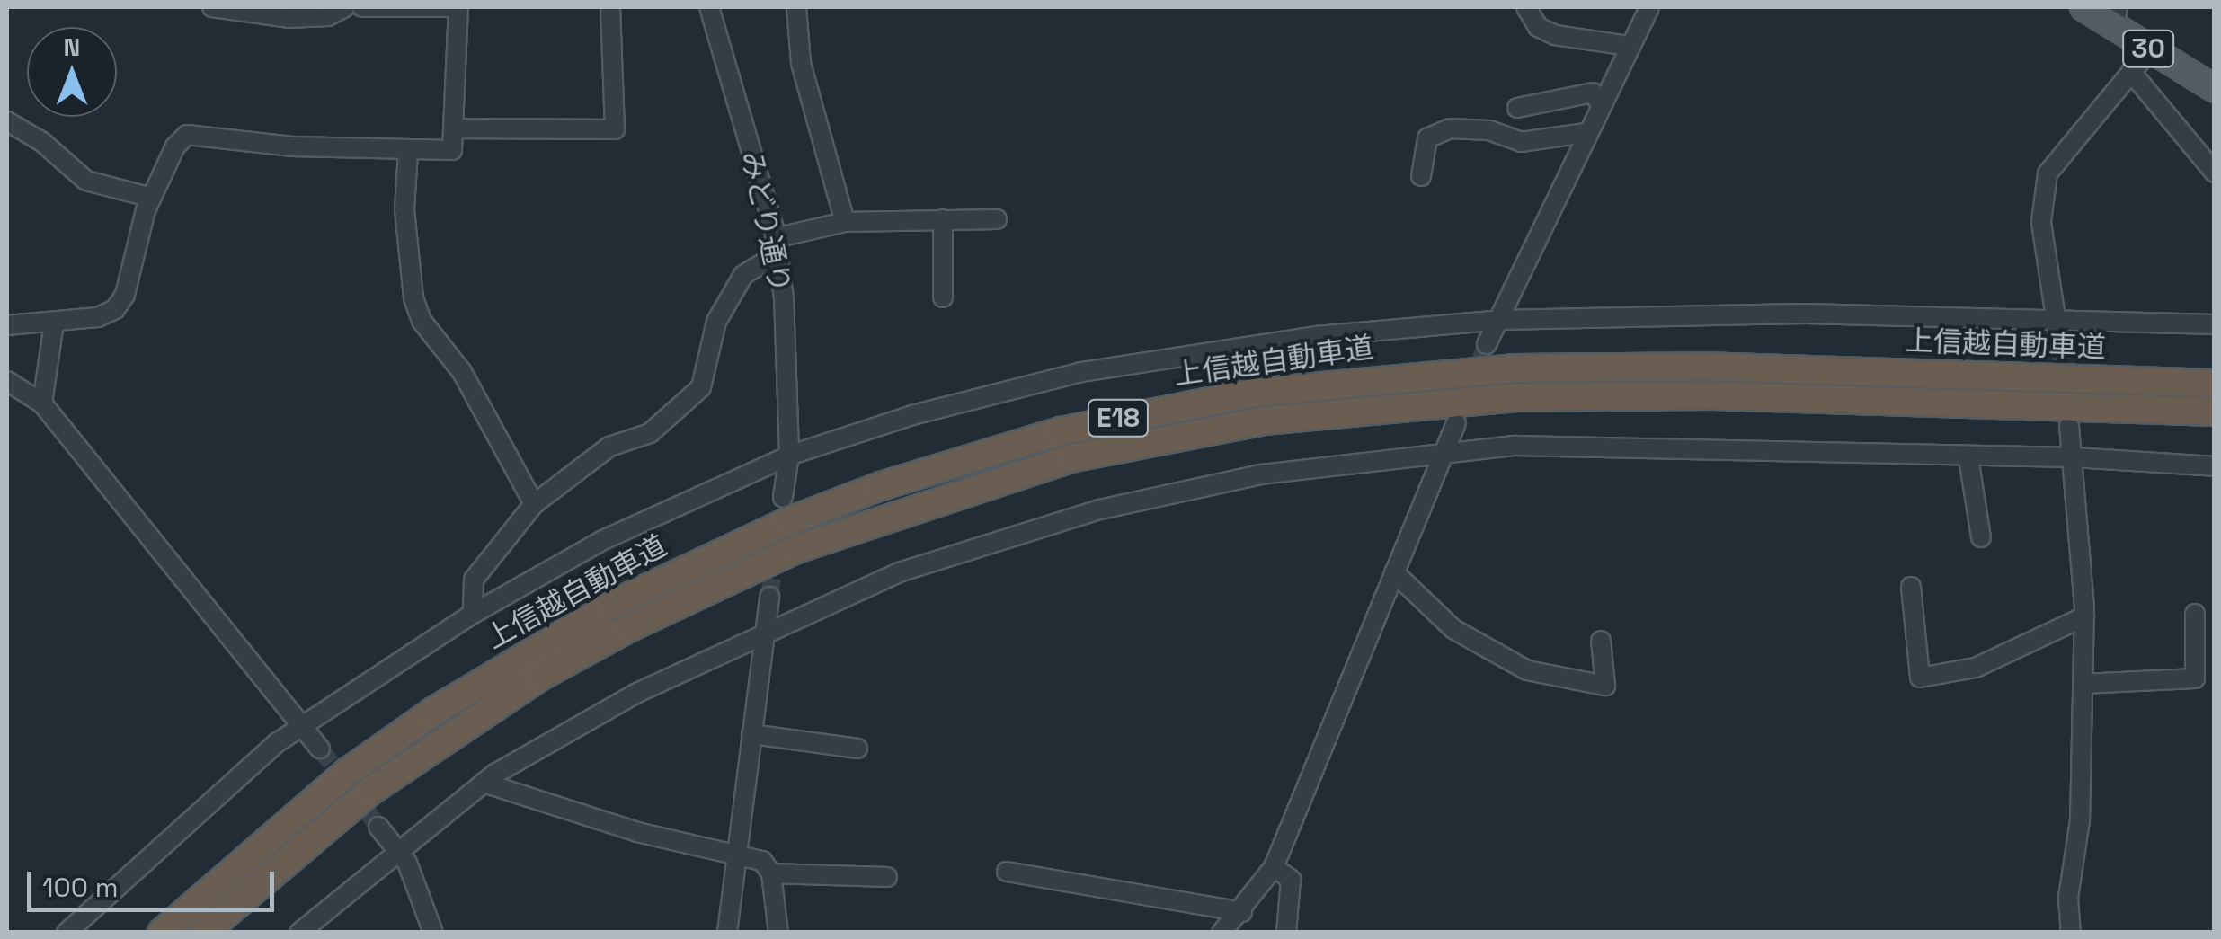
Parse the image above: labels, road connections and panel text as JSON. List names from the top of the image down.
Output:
{
  "streets": {
    "highway": ["上信越自動車道", "E18"],
    "main road": ["30"],
    "street": ["みどり通り"]
  },
  "scale_bar": "100 m",
  "north": "top"
}
